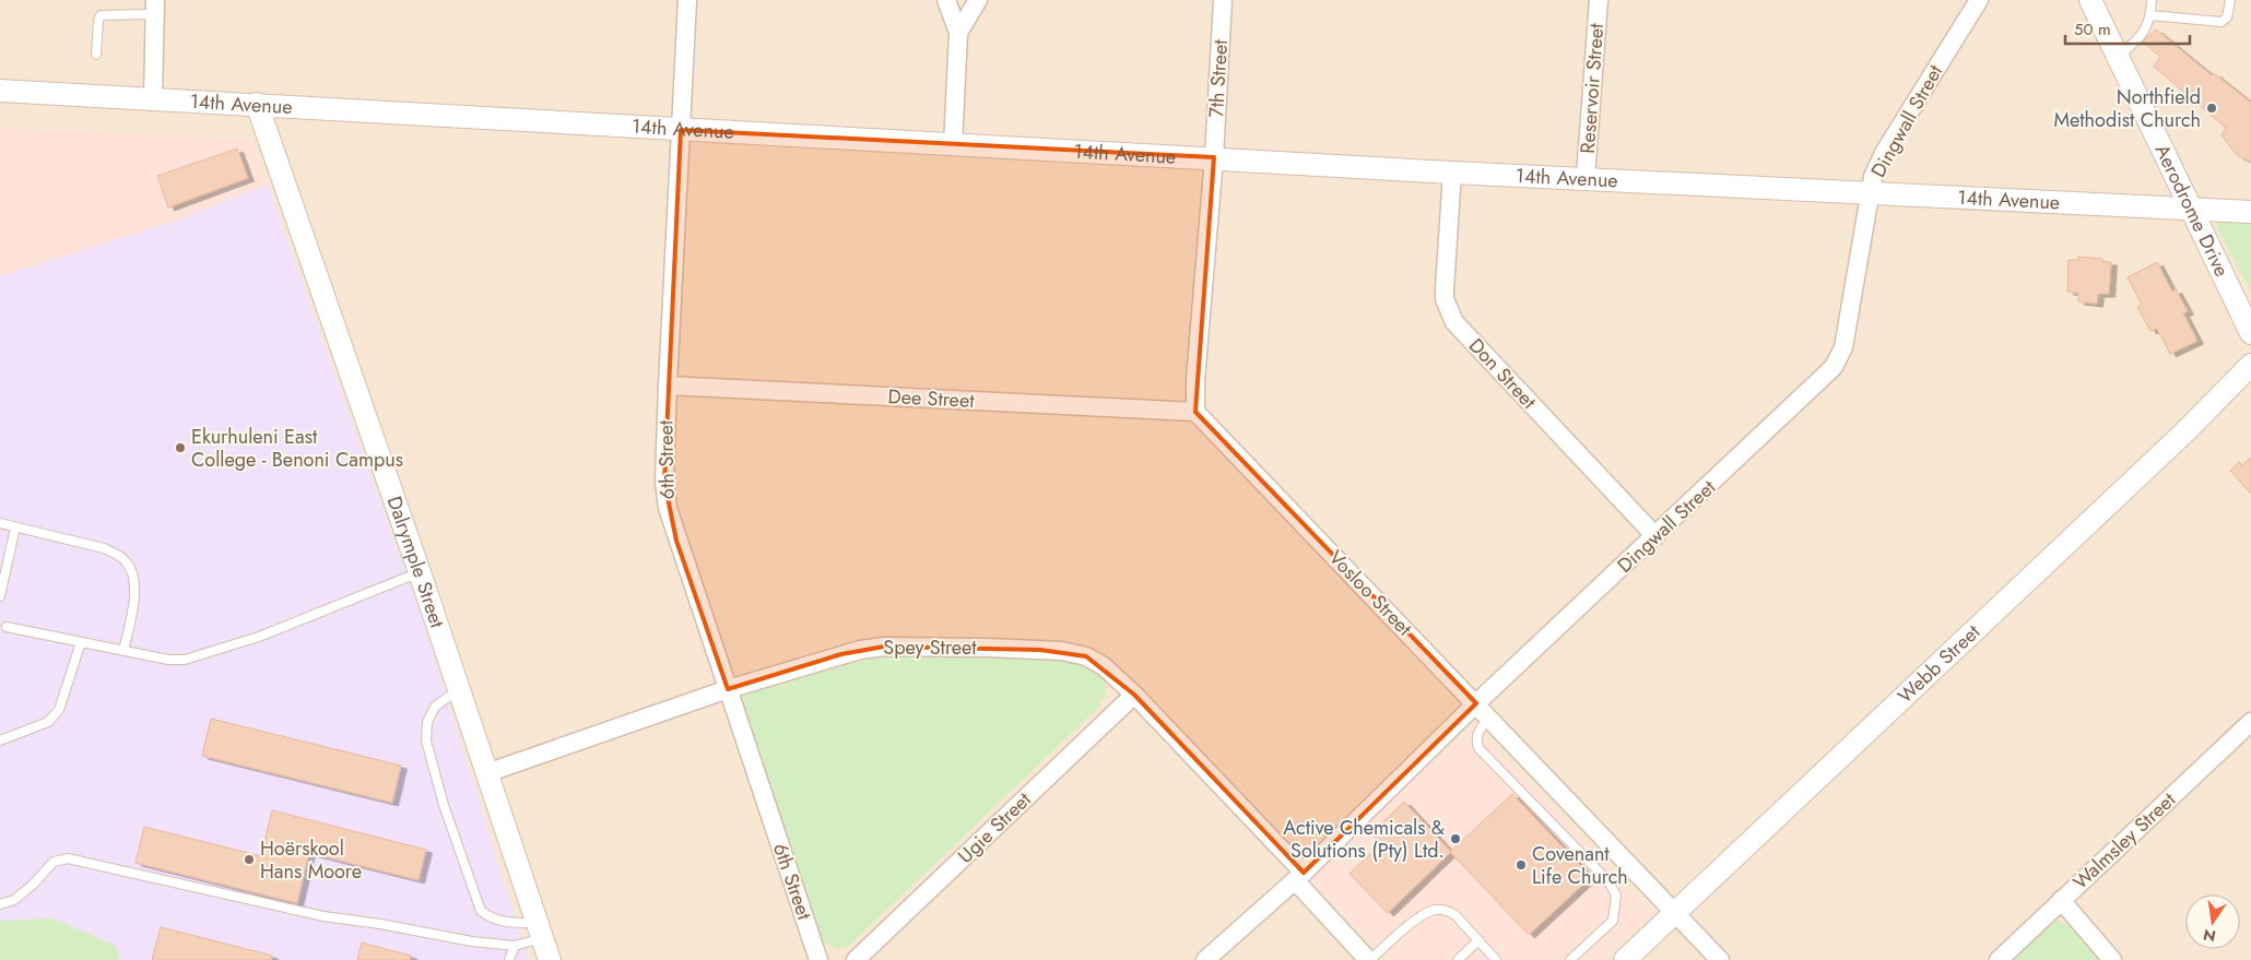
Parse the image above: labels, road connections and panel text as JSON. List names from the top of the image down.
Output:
{
  "streets": {
    "street": [
      "7th Street",
      "Reservoir Street",
      "14th Avenue",
      "Dingwall Street",
      "Aerodrome Drive",
      "Don Street",
      "Dee Street",
      "6th Street",
      "Dalrymple Street",
      "Vosloo Street",
      "Spey Street",
      "Webb Street",
      "Ugie Street",
      "Walmsley Street"
    ]
  },
  "crossings": [
    ["7th Street", "14th Avenue"],
    ["Reservoir Street", "14th Avenue"],
    ["14th Avenue", "Dingwall Street"],
    ["14th Avenue", "Aerodrome Drive"],
    ["14th Avenue", "Don Street"],
    ["14th Avenue", "6th Street"],
    ["14th Avenue", "Dalrymple Street"],
    ["Dingwall Street", "Don Street"],
    ["Dingwall Street", "Vosloo Street"],
    ["Dingwall Street", "Spey Street"],
    ["Dee Street", "6th Street"],
    ["Dee Street", "Vosloo Street"],
    ["6th Street", "Spey Street"],
    ["Dalrymple Street", "Spey Street"],
    ["Vosloo Street", "Webb Street"],
    ["Spey Street", "Ugie Street"]
  ],
  "places": [
    "Northfield Methodist Church",
    "Ekurhuleni East College - Benoni Campus",
    "Active Chemicals & Solutions (Pty) Ltd.",
    "Hoërskool Hans Moore",
    "Covenant Life Church"
  ],
  "scale_bar": "50 m",
  "north": "bottom"
}
